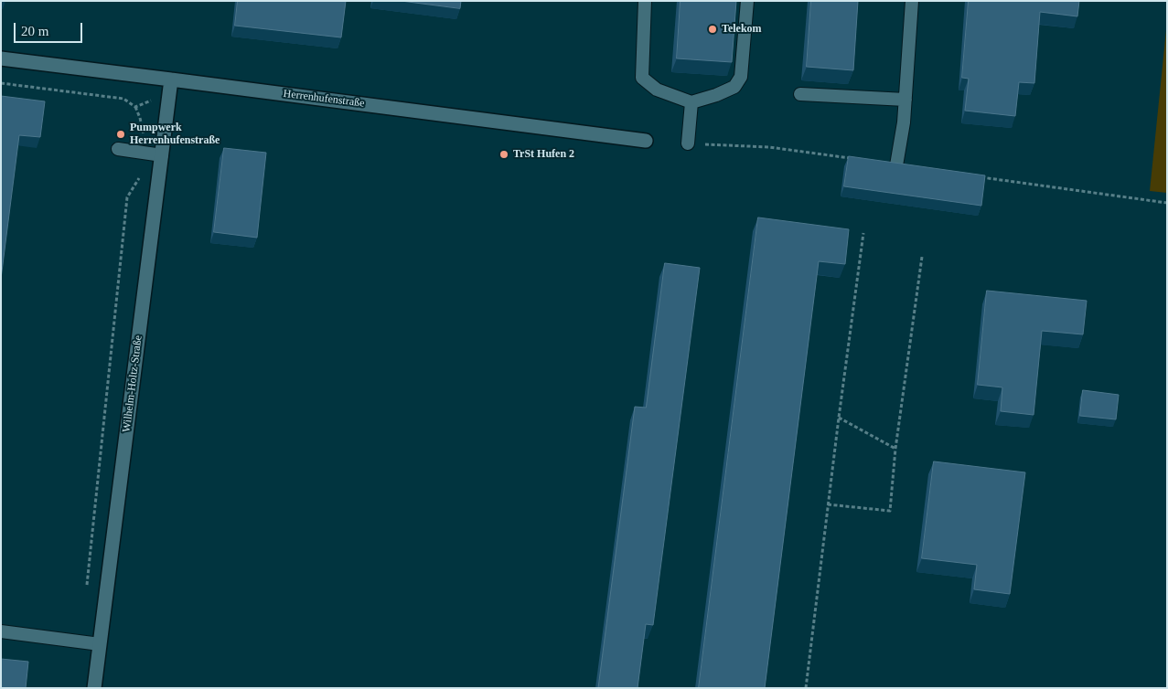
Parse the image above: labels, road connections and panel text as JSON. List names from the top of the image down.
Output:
{
  "streets": {
    "street": ["Herrenhufenstraße", "Wilhelm-Holtz-Straße"]
  },
  "crossings": [
    ["Herrenhufenstraße", "Wilhelm-Holtz-Straße"]
  ],
  "places": ["Telekom", "Pumpwerk Herrenhufenstraße", "TrSt Hufen 2"],
  "scale_bar": "20 m"
}
